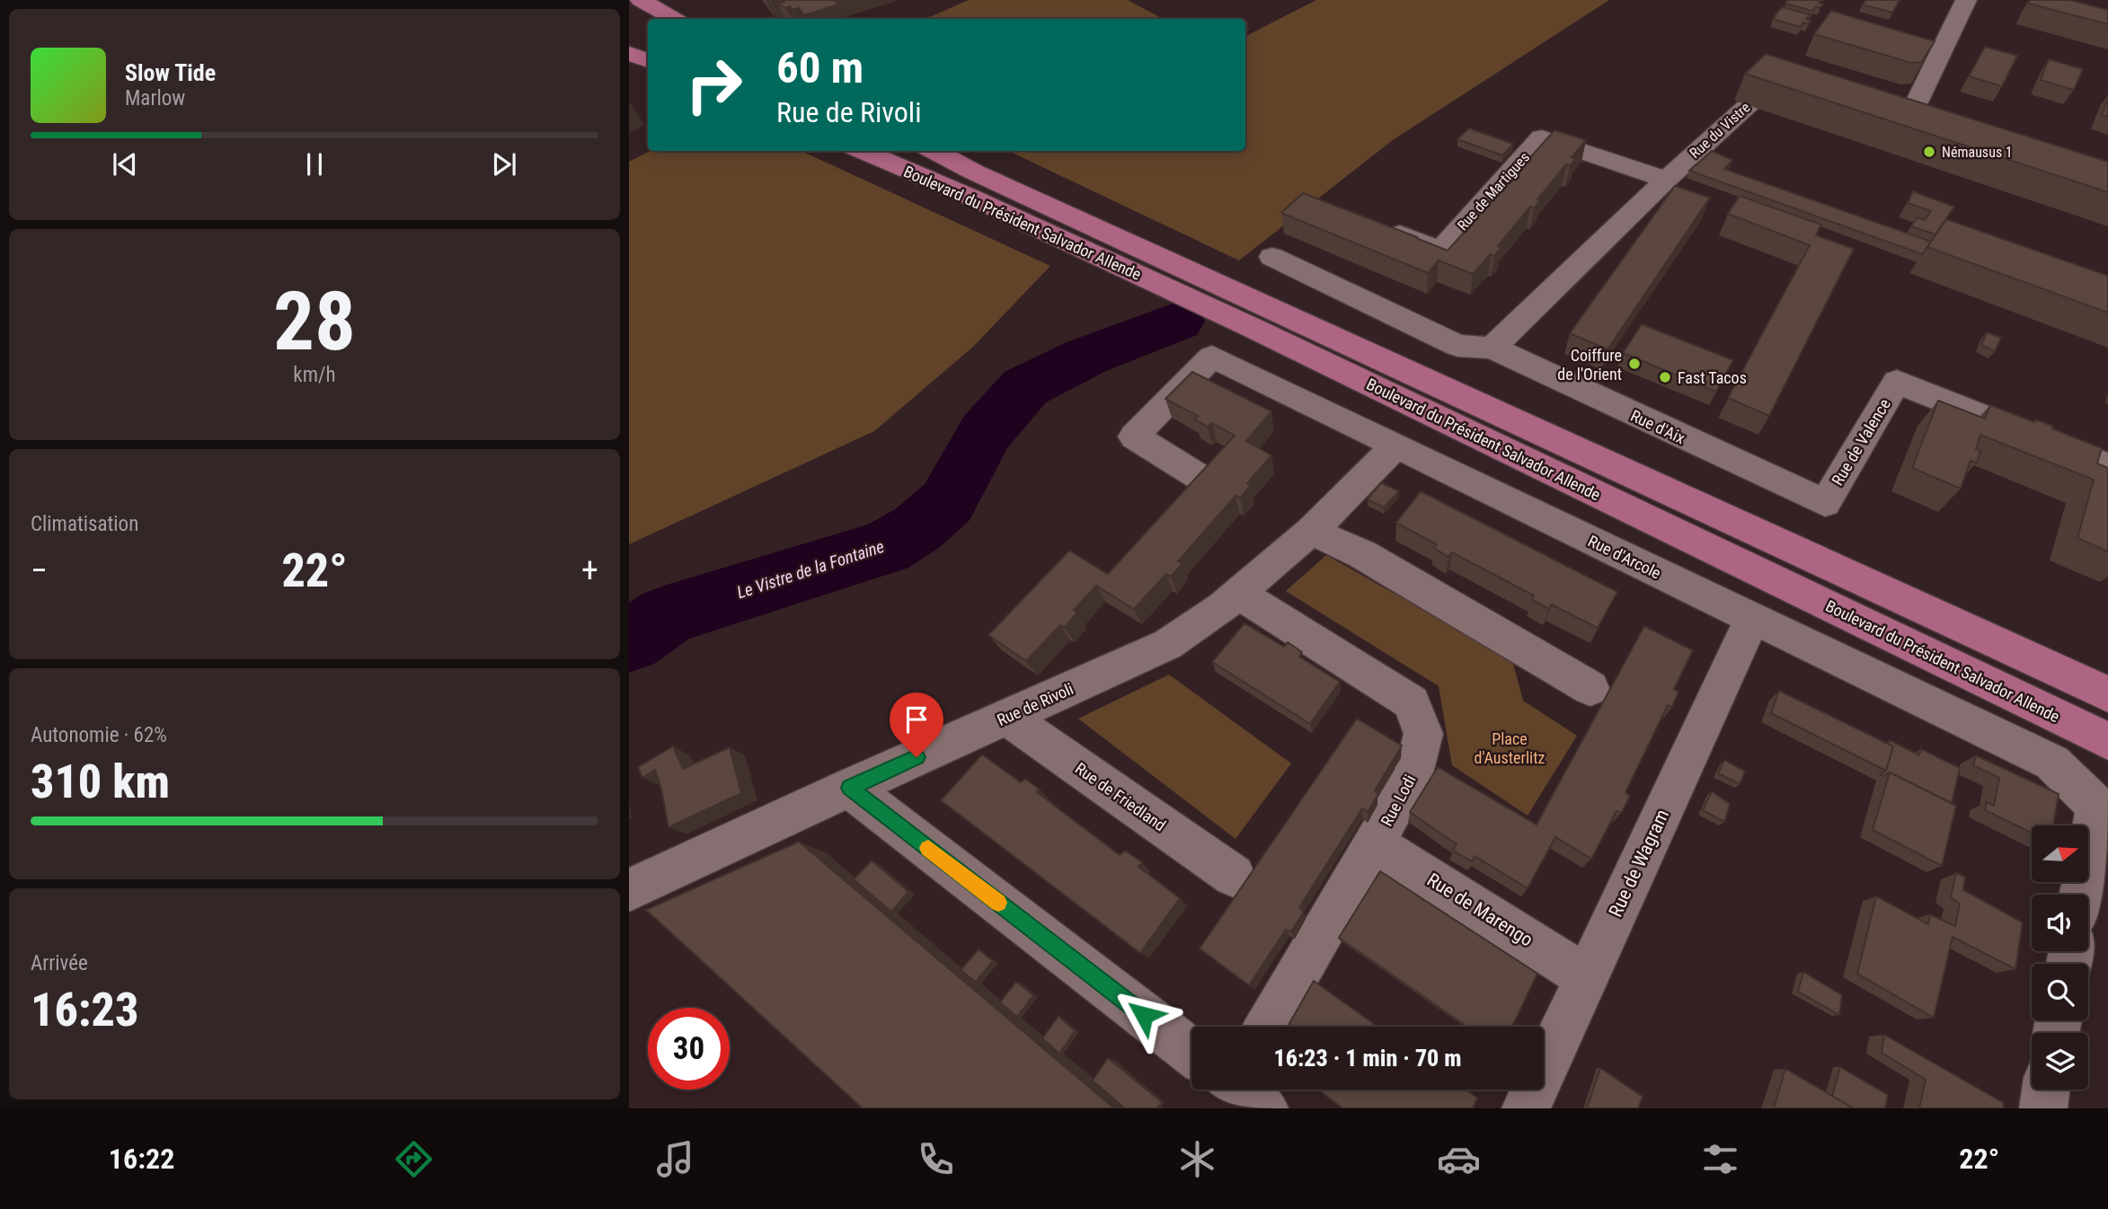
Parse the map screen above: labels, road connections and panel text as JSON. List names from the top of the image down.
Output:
{
  "streets": {
    "main road": ["Boulevard du Président Salvador Allende"],
    "street": [
      "Rue du Vistre",
      "Rue de Martigues",
      "Rue d'Aix",
      "Rue de Valence",
      "Rue d'Arcole",
      "Rue de Rivoli",
      "Rue de Friedland",
      "Rue Lodi",
      "Rue de Wagram",
      "Rue de Marengo"
    ]
  },
  "crossings": [
    ["Rue du Vistre", "Rue de Martigues"],
    ["Rue du Vistre", "Rue d'Aix"],
    ["Rue d'Aix", "Rue de Valence"],
    ["Rue d'Arcole", "Rue de Rivoli"],
    ["Rue d'Arcole", "Rue de Wagram"],
    ["Rue de Rivoli", "Rue de Friedland"],
    ["Rue de Rivoli", "Rue Lodi"],
    ["Rue Lodi", "Rue de Marengo"],
    ["Rue de Wagram", "Rue de Marengo"]
  ],
  "water": ["Le Vistre de la Fontaine"],
  "parks": ["Place d'Austerlitz"],
  "places": ["Némausus 1", "Coiffure de l'Orient", "Fast Tacos"],
  "north": "right",
  "page": {
    "turn": ["60 m", "Rue de Rivoli"],
    "song": ["Slow Tide", "Marlow"],
    "tile": [
      ["28", "km/h"],
      "Climatisation",
      ["Autonomie · 62%", "310 km"],
      ["Arrivée", "16:23"]
    ],
    "heat": ["−", "22°", "+"],
    "limit": "30",
    "trip": "16:23 · 1 min · 70 m",
    "tabs": ["16:22", "22°"]
  }
}
